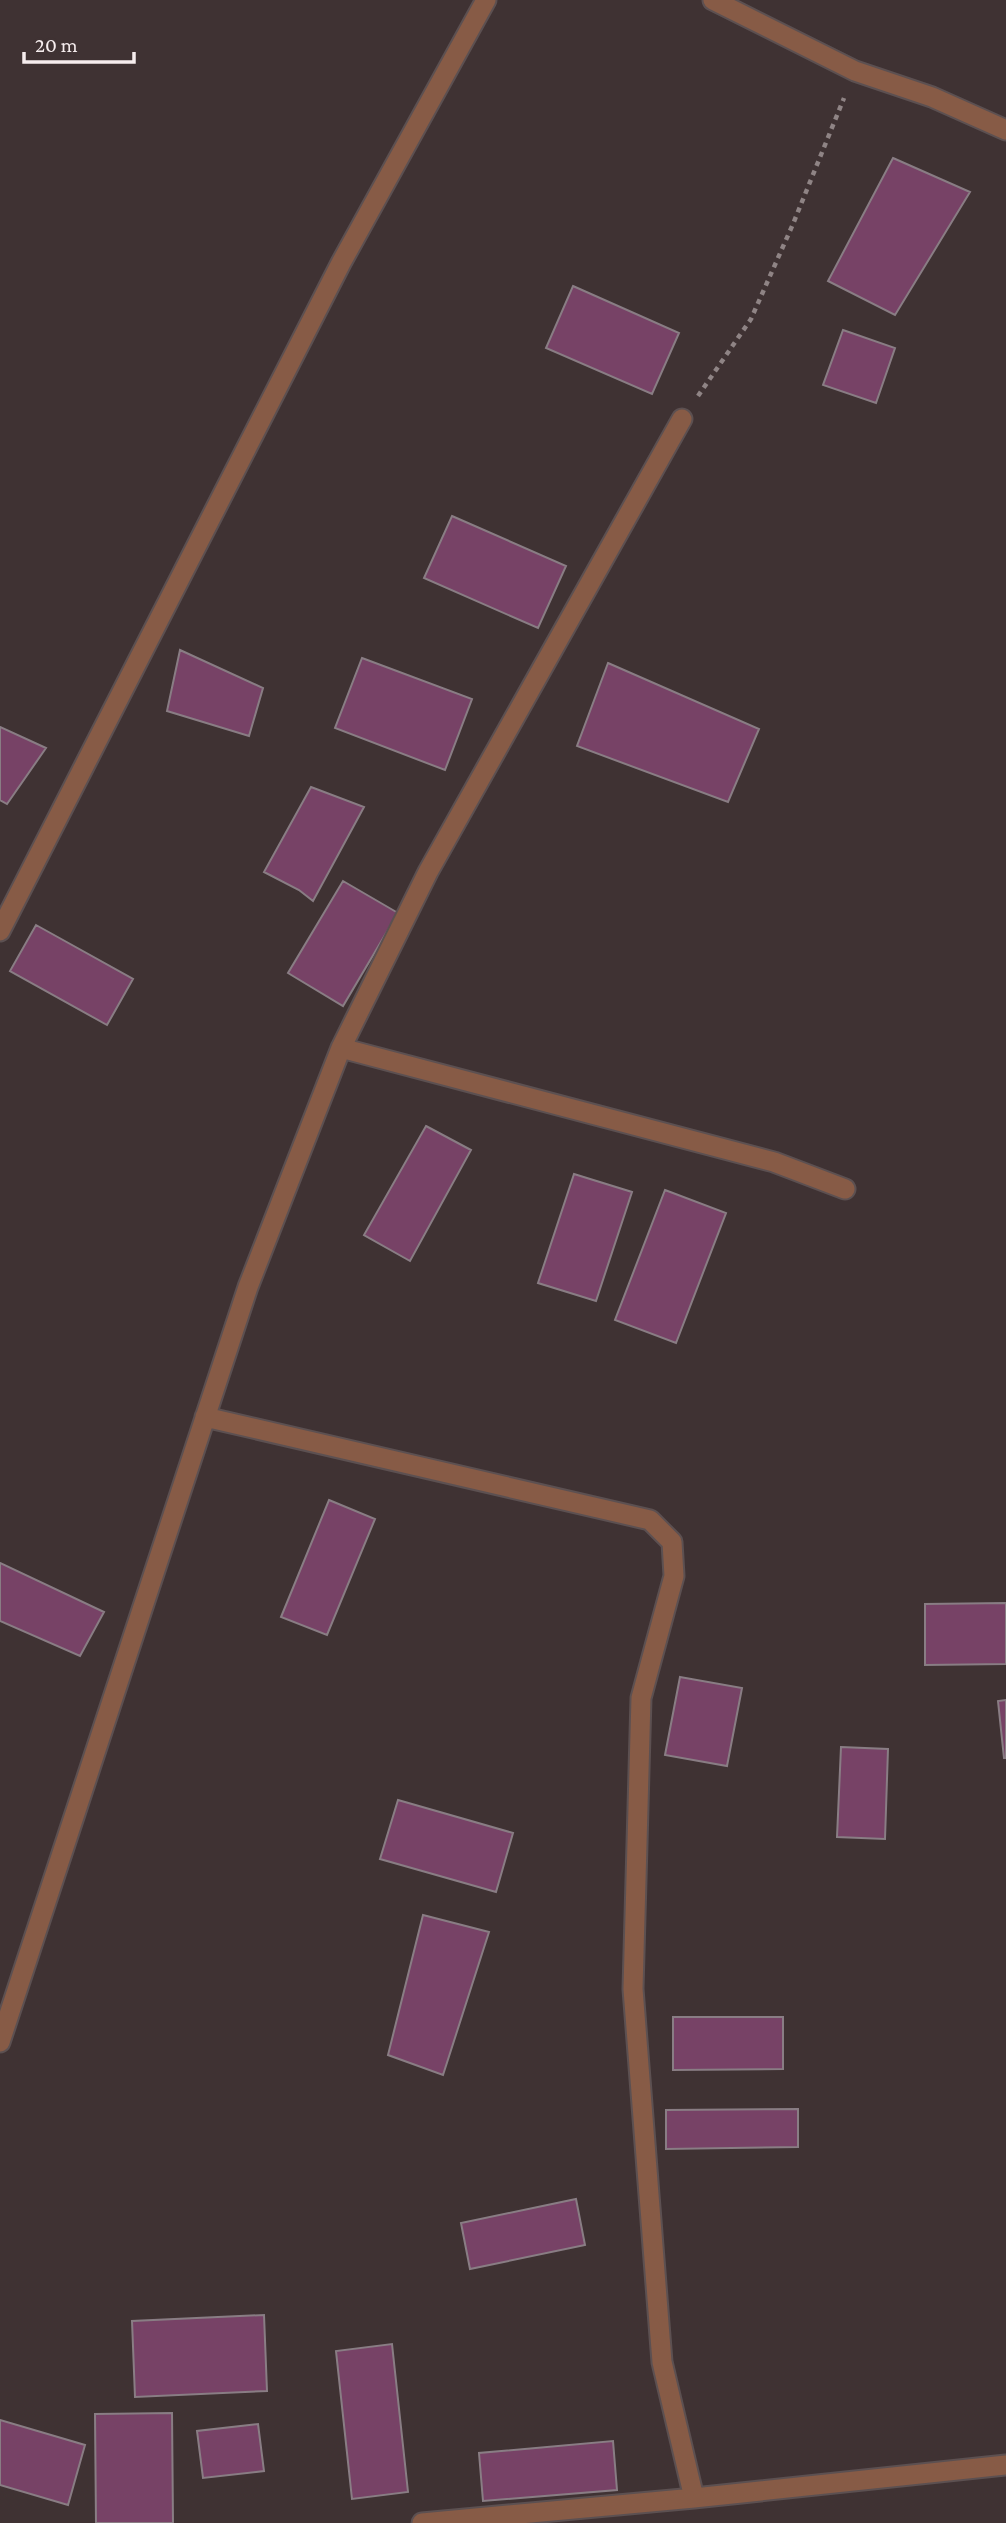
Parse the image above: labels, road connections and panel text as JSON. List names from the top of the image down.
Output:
{
  "scale_bar": "20 m"
}
